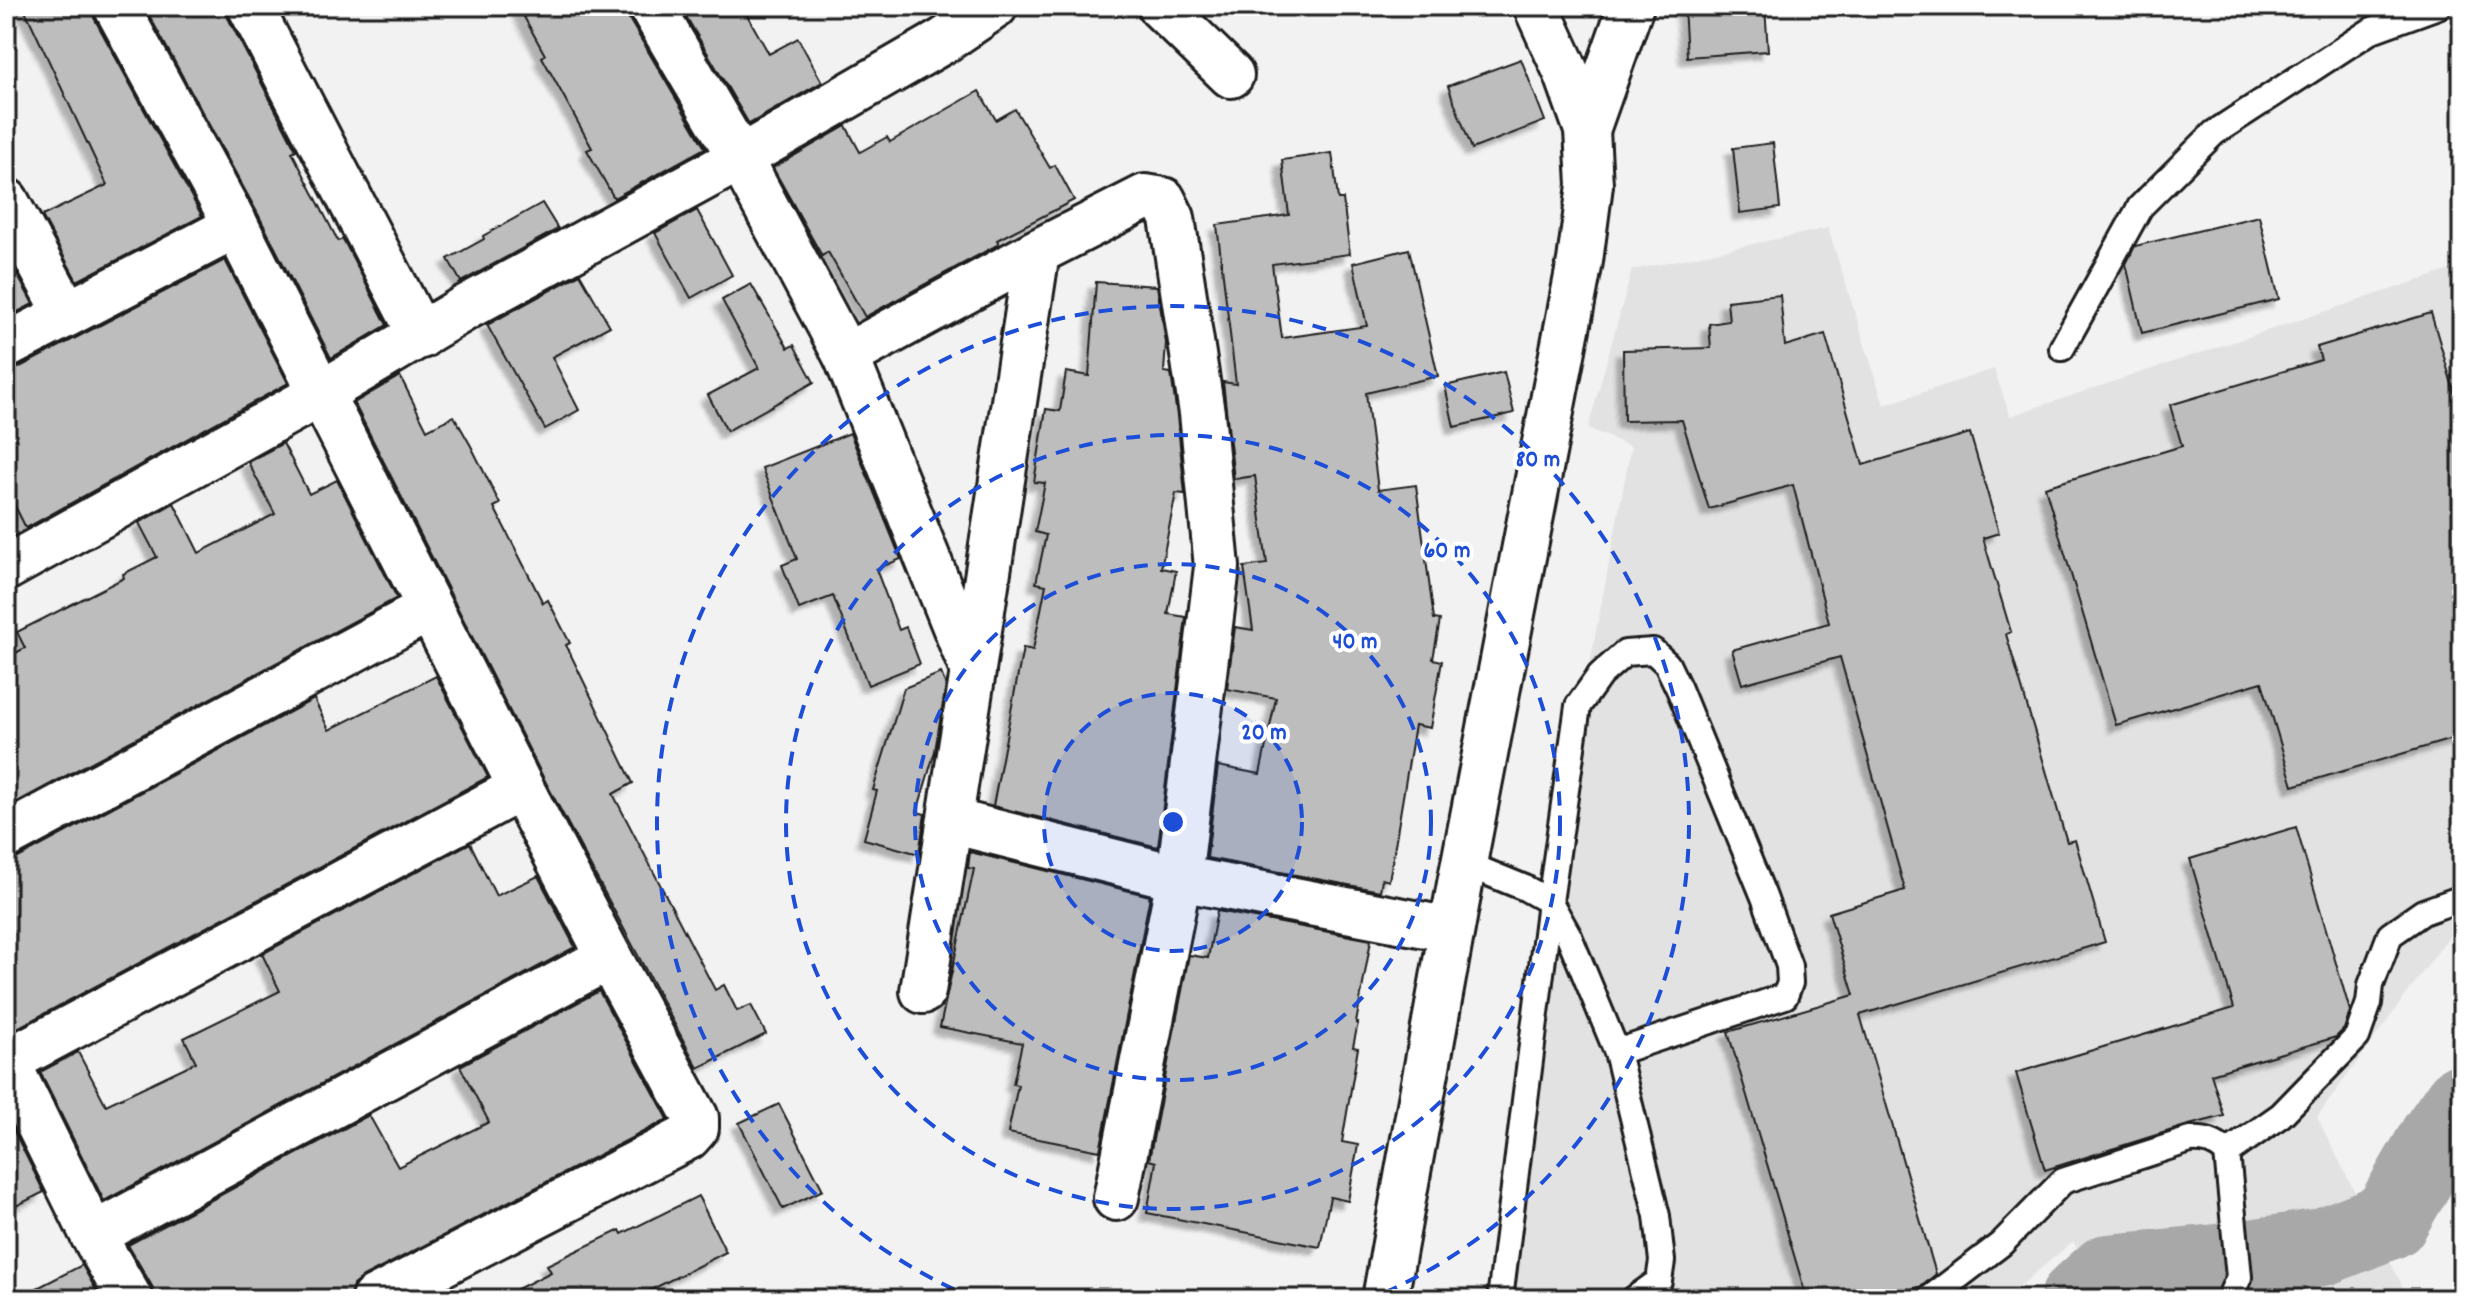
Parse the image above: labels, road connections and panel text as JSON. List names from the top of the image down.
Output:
{
  "rings": [
    "80 m",
    "60 m",
    "40 m",
    "20 m"
  ]
}
